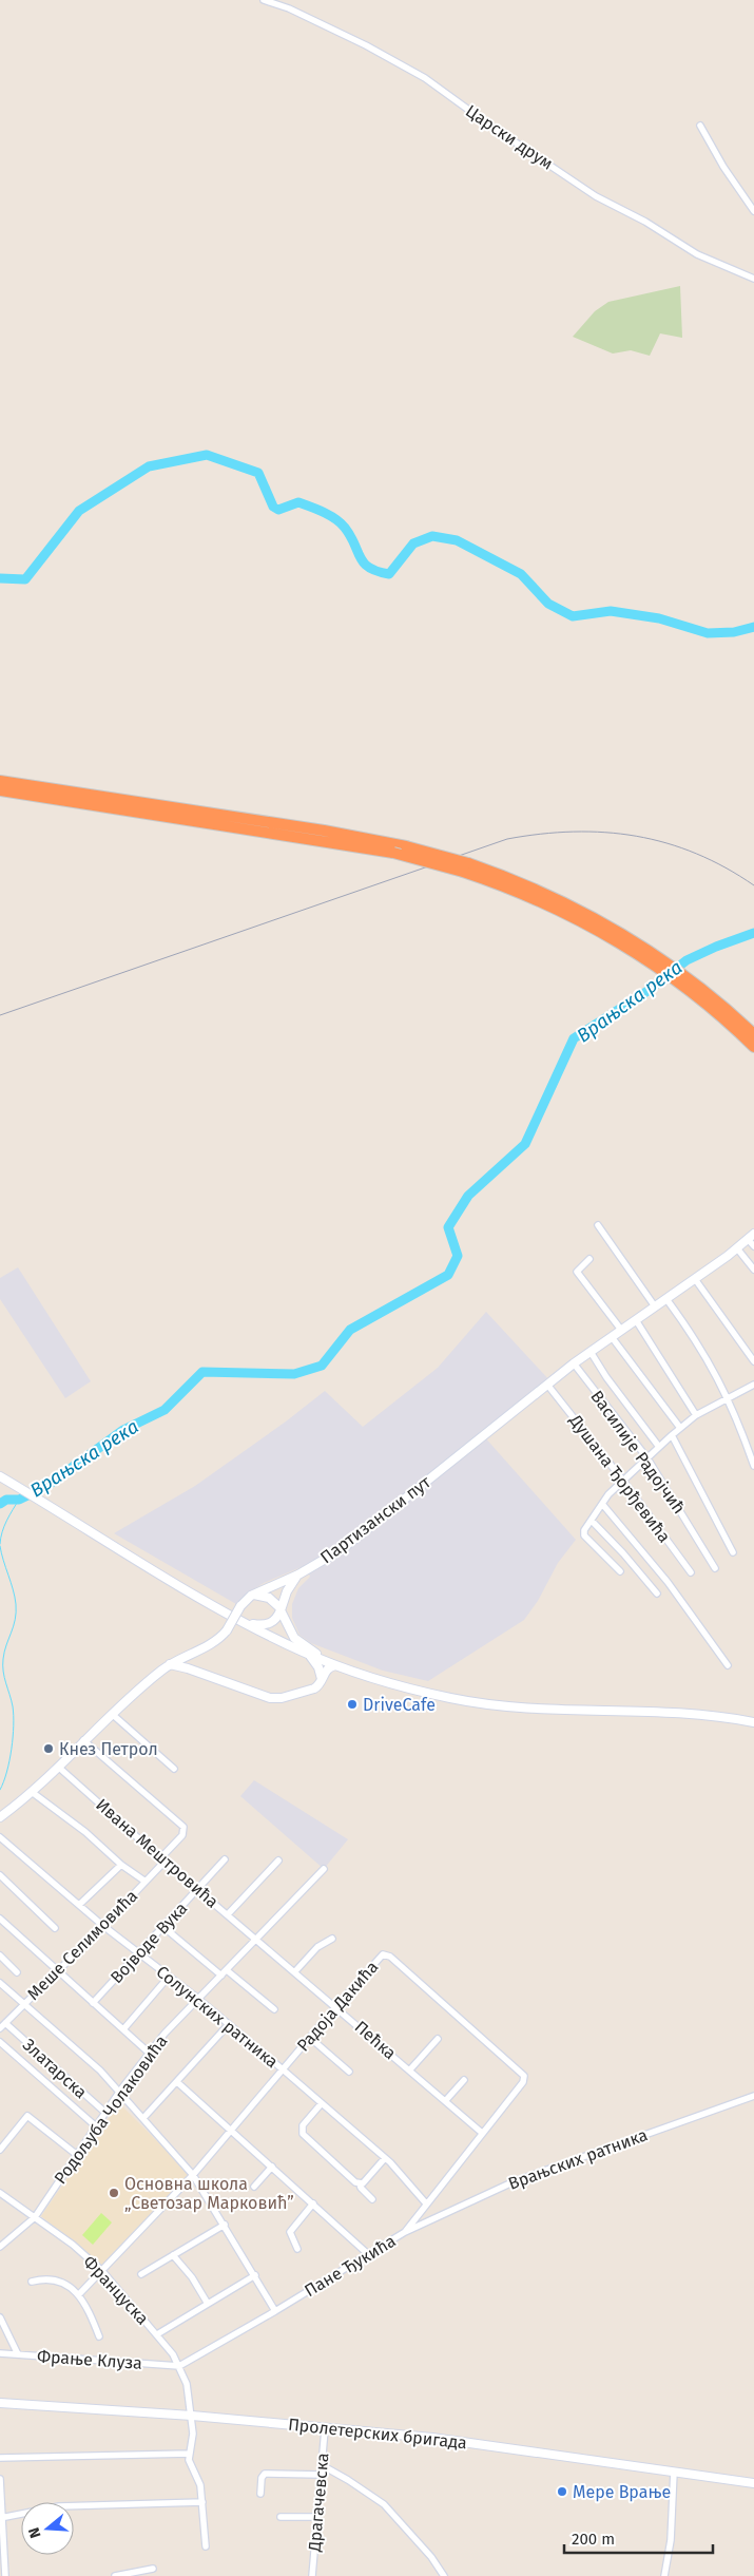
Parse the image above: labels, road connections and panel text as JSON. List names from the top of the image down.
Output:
{
  "streets": {
    "main road": ["Партизански пут", "Пролетерских бригада"],
    "street": [
      "Царски друм",
      "Василије Радојчић",
      "Душана Ђорђевића",
      "Ивана Мештровића",
      "Војводе Вука",
      "Меше Селимовића",
      "Радоја Дакића",
      "Солунских ратника",
      "Пећка",
      "Златарска",
      "Родољуба Чолаковића",
      "Врањских ратника",
      "Пане Ђукића",
      "Француска",
      "Фрање Клуза",
      "Драгачевска"
    ]
  },
  "crossings": [
    ["Василије Радојчић", "Партизански пут"],
    ["Душана Ђорђевића", "Партизански пут"],
    ["Партизански пут", "Ивана Мештровића"],
    ["Партизански пут", "Меше Селимовића"],
    ["Ивана Мештровића", "Војводе Вука"],
    ["Ивана Мештровића", "Меше Селимовића"],
    ["Ивана Мештровића", "Пећка"],
    ["Ивана Мештровића", "Родољуба Чолаковића"],
    ["Војводе Вука", "Солунских ратника"],
    ["Меше Селимовића", "Солунских ратника"],
    ["Меше Селимовића", "Златарска"],
    ["Радоја Дакића", "Солунских ратника"],
    ["Радоја Дакића", "Пећка"],
    ["Радоја Дакића", "Пане Ђукића"],
    ["Радоја Дакића", "Француска"],
    ["Солунских ратника", "Родољуба Чолаковића"],
    ["Солунских ратника", "Пане Ђукића"],
    ["Пећка", "Родољуба Чолаковића"],
    ["Пећка", "Пане Ђукића"],
    ["Златарска", "Родољуба Чолаковића"],
    ["Родољуба Чолаковића", "Француска"],
    ["Врањских ратника", "Пане Ђукића"],
    ["Пане Ђукића", "Француска"],
    ["Пане Ђукића", "Фрање Клуза"],
    ["Француска", "Фрање Клуза"],
    ["Француска", "Пролетерских бригада"],
    ["Пролетерских бригада", "Драгачевска"]
  ],
  "water": ["Врањска река"],
  "places": [
    "DriveCafe",
    "Кнез Петрол",
    "Основна школа „Светозар Марковић”",
    "Мере Врање"
  ],
  "scale_bar": "200 m",
  "north": "left"
}
